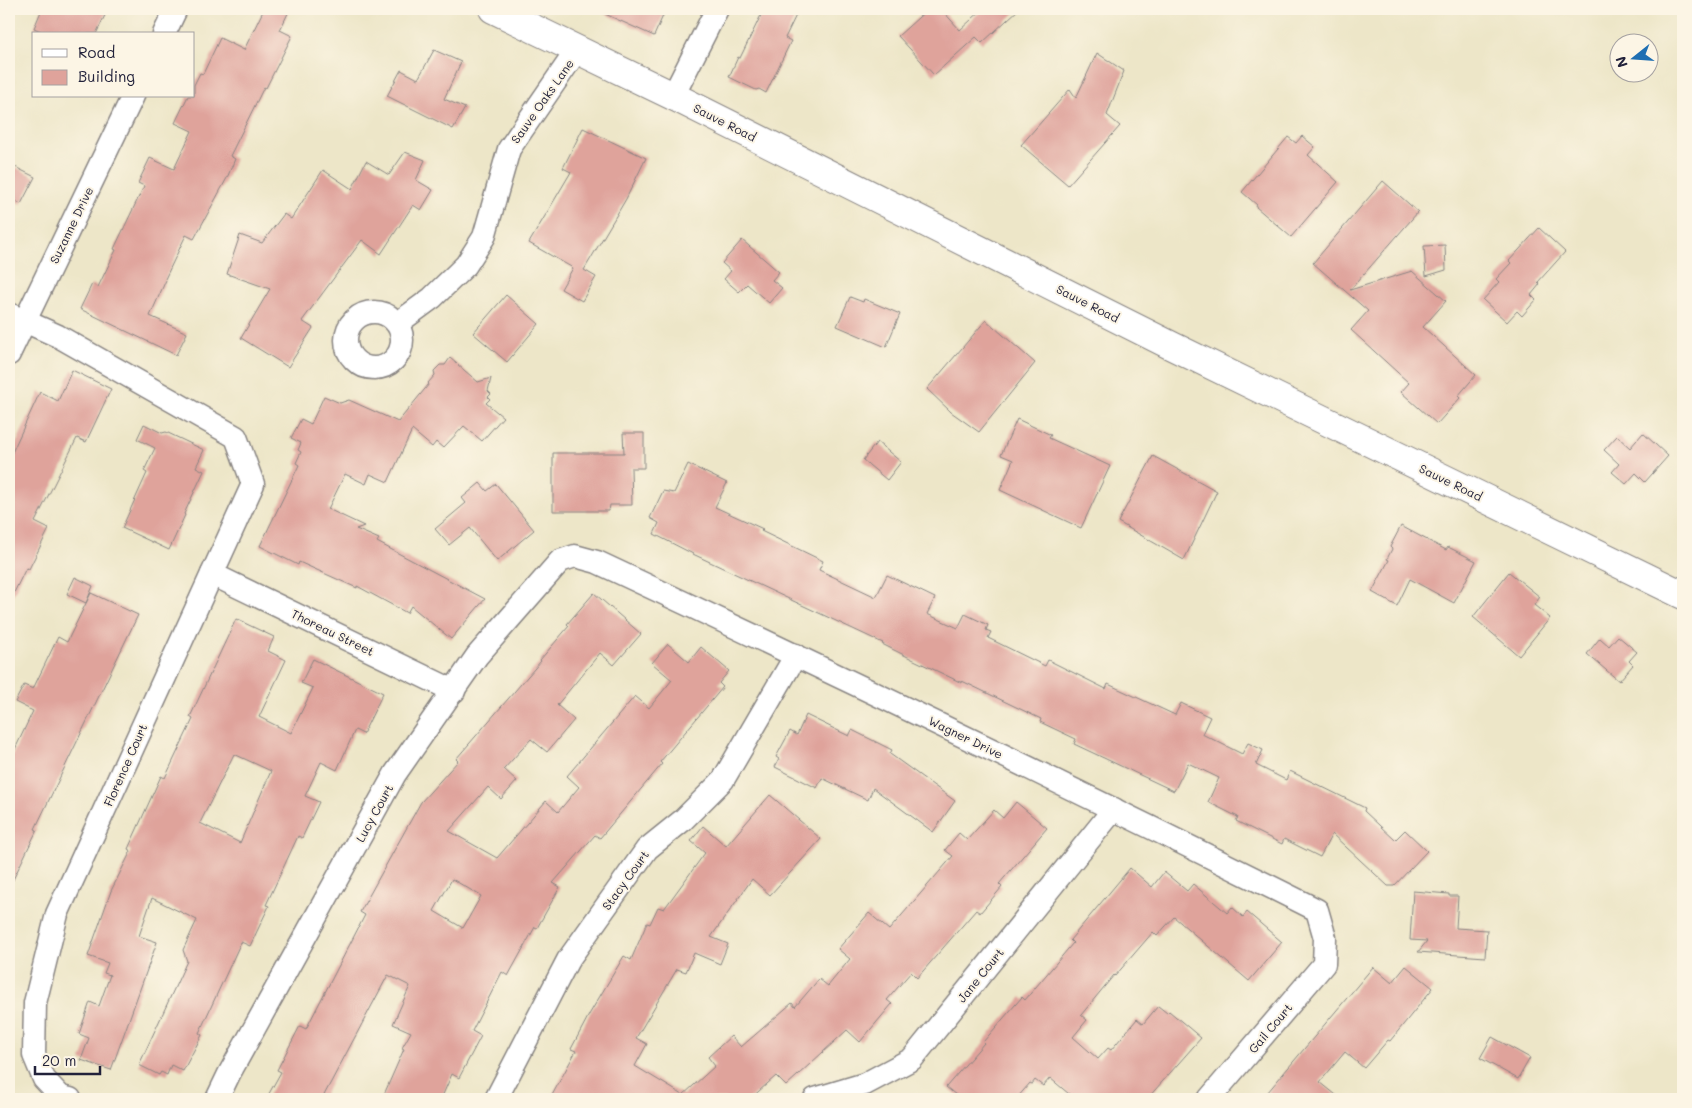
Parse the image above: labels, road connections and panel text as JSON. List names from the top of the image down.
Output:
{
  "streets": {
    "street": [
      "Sauve Oaks Lane",
      "Sauve Road",
      "Suzanne Drive",
      "Thoreau Street",
      "Wagner Drive",
      "Florence Court",
      "Lucy Court",
      "Stacy Court",
      "Jane Court",
      "Gail Court"
    ]
  },
  "crossings": [
    ["Sauve Oaks Lane", "Sauve Road"],
    ["Suzanne Drive", "Florence Court"],
    ["Thoreau Street", "Florence Court"],
    ["Thoreau Street", "Lucy Court"],
    ["Wagner Drive", "Lucy Court"],
    ["Wagner Drive", "Stacy Court"],
    ["Wagner Drive", "Jane Court"],
    ["Wagner Drive", "Gail Court"]
  ],
  "legend": ["Road", "Building"],
  "scale_bar": "20 m",
  "north": "left"
}
